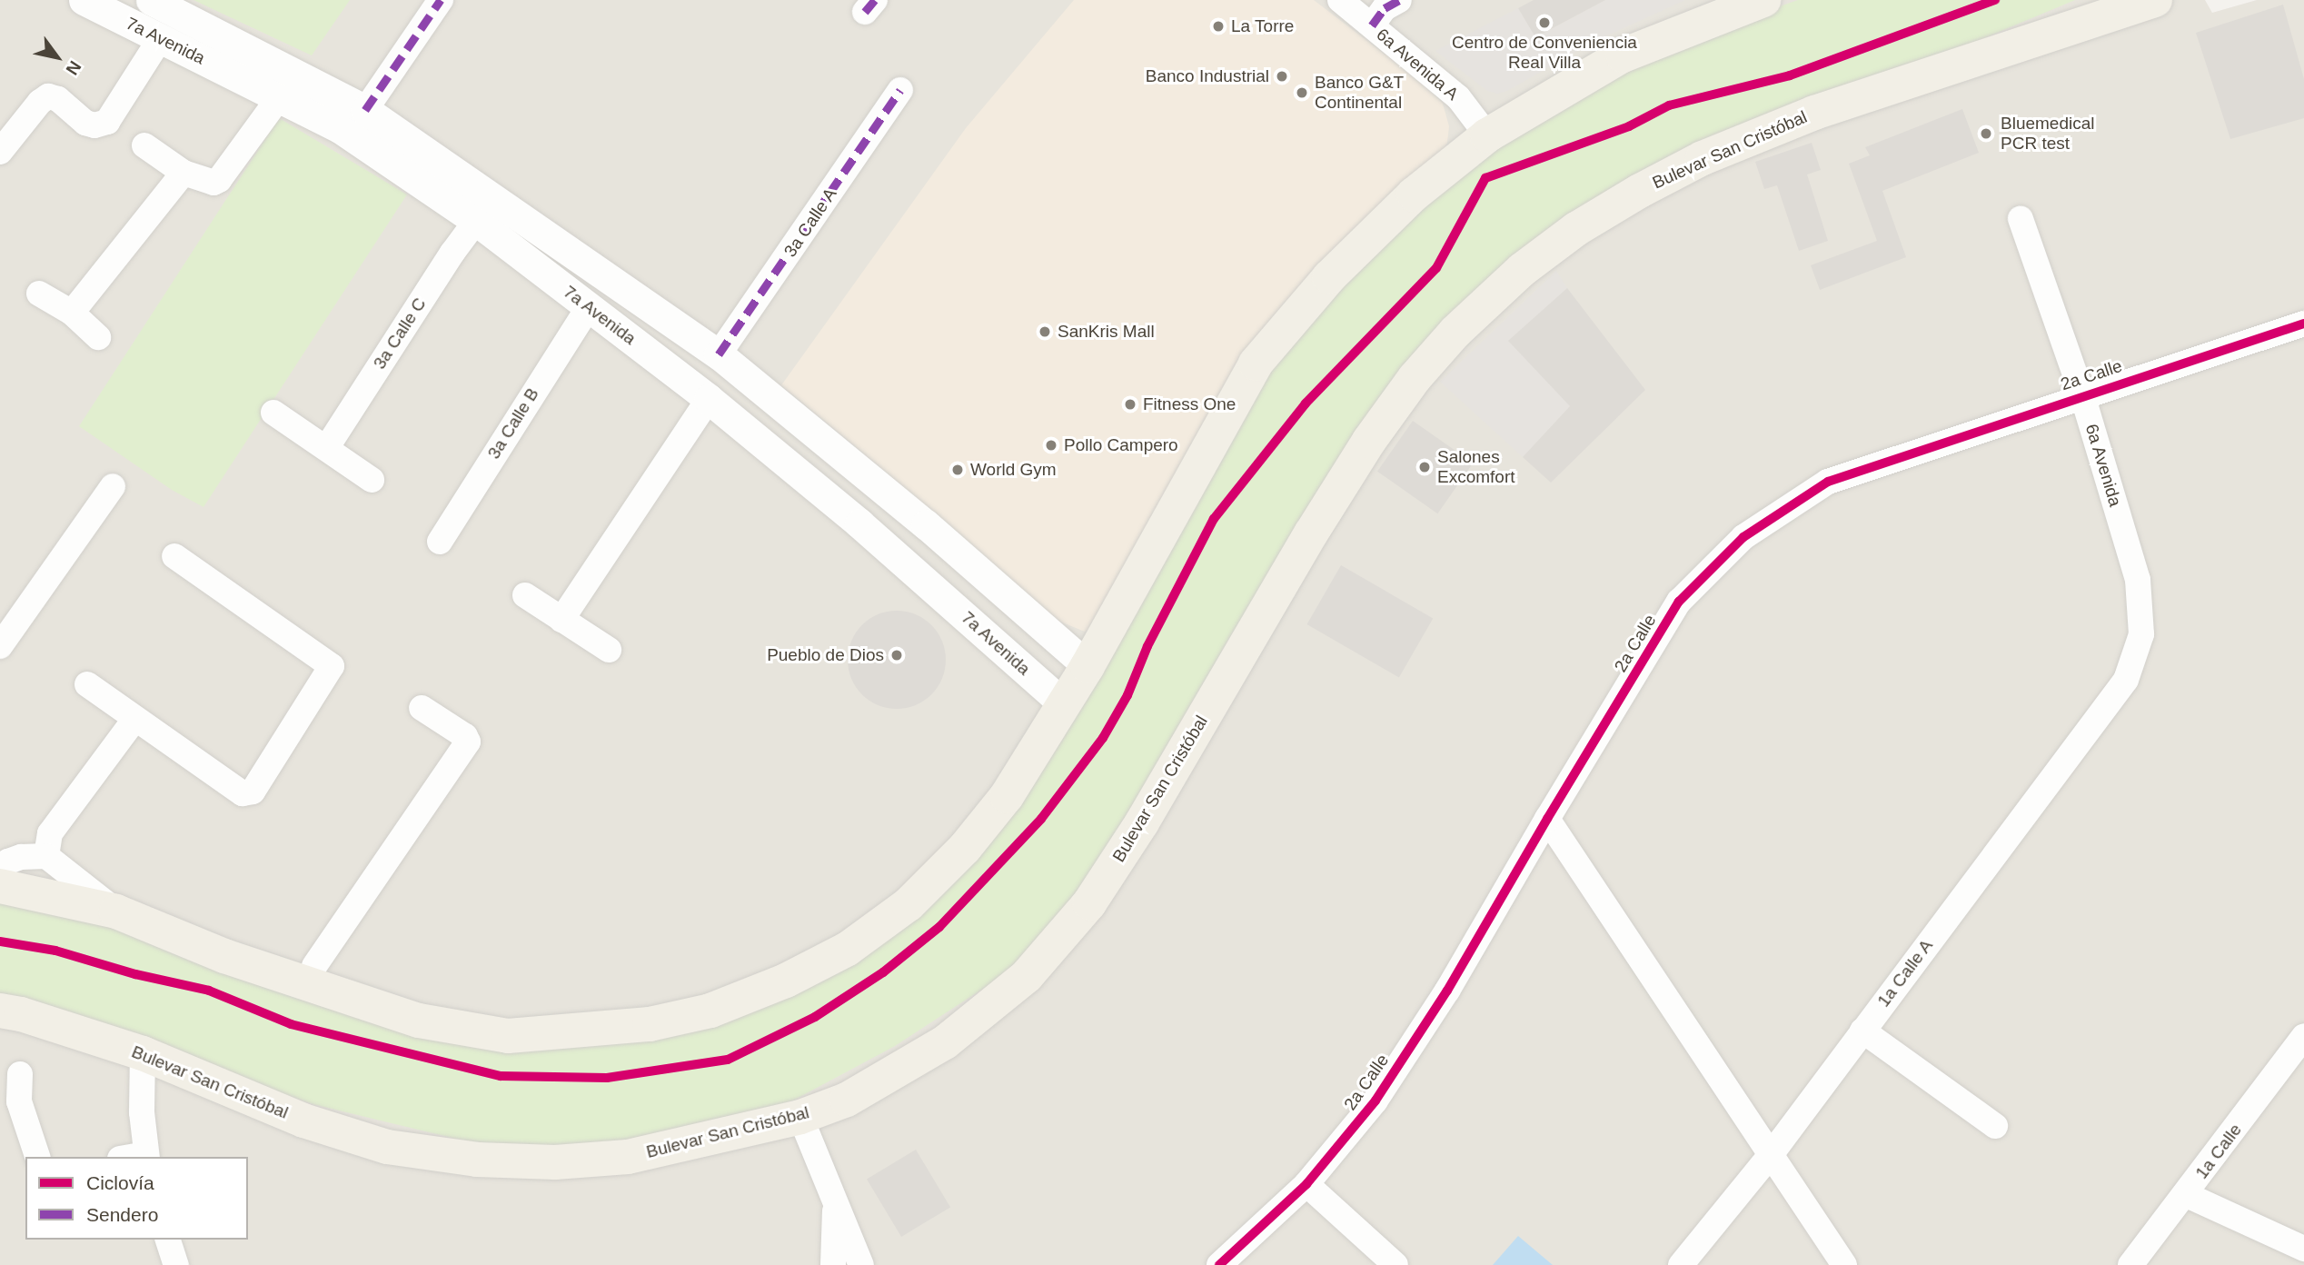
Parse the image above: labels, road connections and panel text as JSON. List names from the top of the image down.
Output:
{
  "streets": {
    "main road": ["Bulevar San Cristóbal"],
    "street": [
      "7a Avenida",
      "6a Avenida A",
      "3a Calle A",
      "3a Calle C",
      "2a Calle",
      "3a Calle B",
      "6a Avenida",
      "1a Calle A",
      "1a Calle"
    ]
  },
  "crossings": [
    ["7a Avenida", "3a Calle A"],
    ["7a Avenida", "3a Calle C"],
    ["7a Avenida", "3a Calle B"],
    ["2a Calle", "6a Avenida"],
    ["6a Avenida", "1a Calle A"]
  ],
  "places": [
    "Centro de Conveniencia Real Villa",
    "La Torre",
    "Banco Industrial",
    "Banco G&T Continental",
    "Bluemedical PCR test",
    "SanKris Mall",
    "Fitness One",
    "Pollo Campero",
    "Salones Excomfort",
    "World Gym",
    "Pueblo de Dios"
  ],
  "legend": ["Ciclovía", "Sendero"],
  "north": "bottom right"
}
